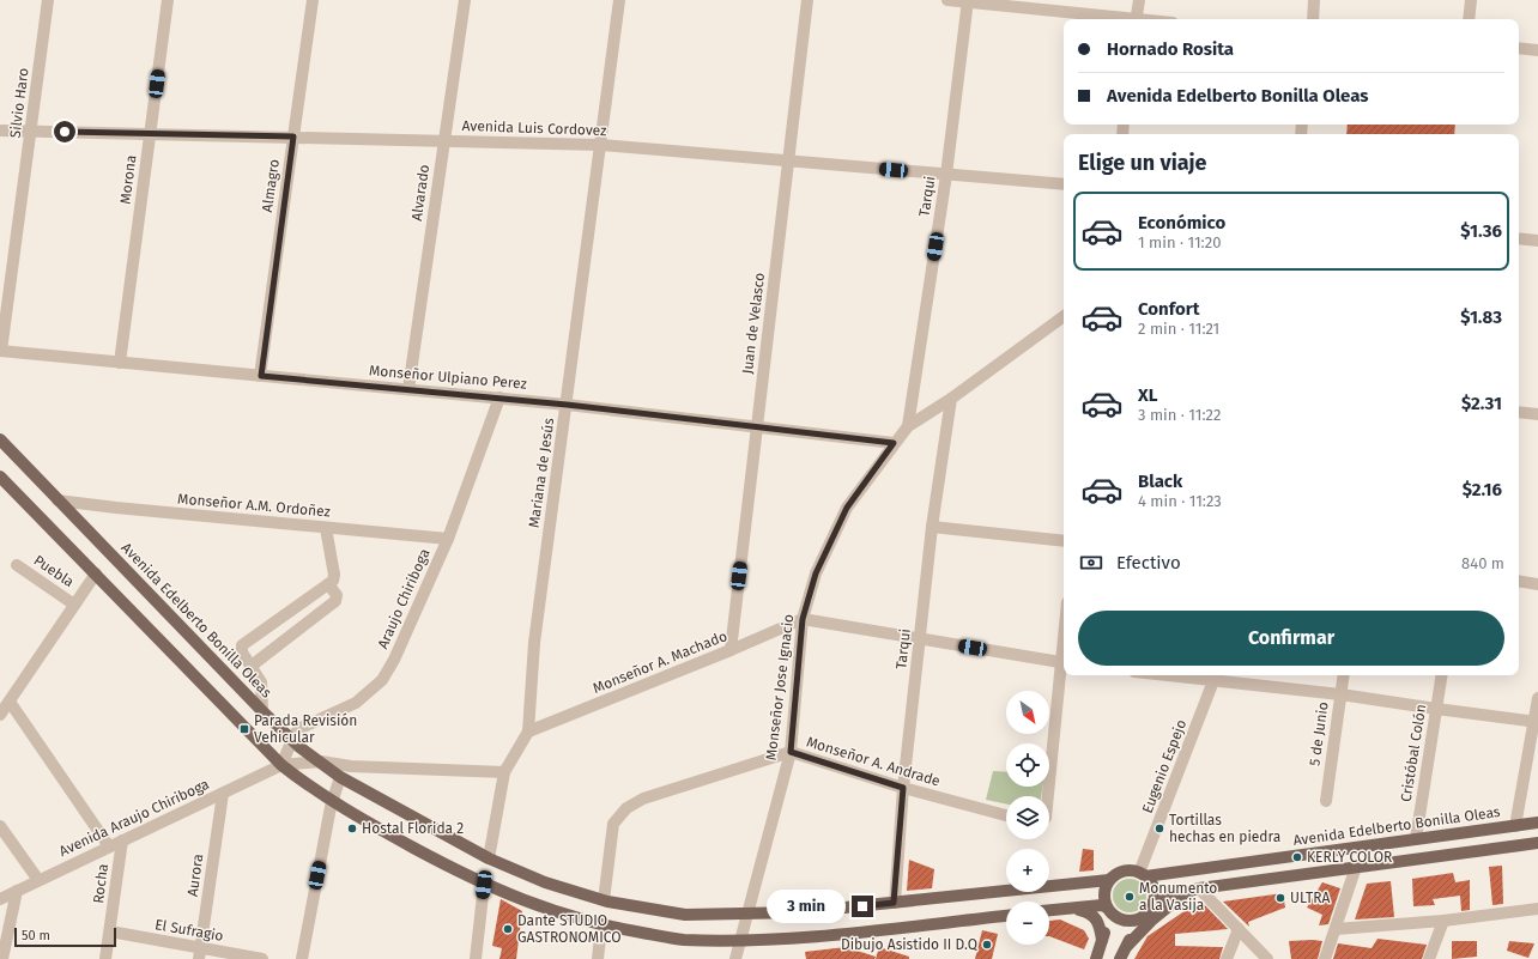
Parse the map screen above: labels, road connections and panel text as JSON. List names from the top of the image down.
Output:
{
  "streets": {
    "main road": ["Avenida Edelberto Bonilla Oleas"],
    "street": [
      "Silvio Haro",
      "Avenida Luis Cordovez",
      "Morona",
      "Almagro",
      "Alvarado",
      "Tarqui",
      "Juan de Velasco",
      "Monseñor Ulpiano Perez",
      "Mariana de Jesús",
      "Monseñor A.M. Ordoñez",
      "Puebla",
      "Araujo Chiriboga",
      "Monseñor A. Machado",
      "Monseñor Jose Ignacio",
      "5 de Junio",
      "Cristóbal Colón",
      "Monseñor A. Andrade",
      "Eugenio Espejo",
      "Avenida Araujo Chiriboga",
      "Aurora",
      "Rocha",
      "El Sufragio"
    ]
  },
  "crossings": [
    ["Silvio Haro", "Avenida Luis Cordovez"],
    ["Silvio Haro", "Monseñor Ulpiano Perez"],
    ["Avenida Luis Cordovez", "Morona"],
    ["Avenida Luis Cordovez", "Almagro"],
    ["Avenida Luis Cordovez", "Alvarado"],
    ["Avenida Luis Cordovez", "Tarqui"],
    ["Avenida Luis Cordovez", "Juan de Velasco"],
    ["Avenida Luis Cordovez", "Mariana de Jesús"],
    ["Morona", "Monseñor Ulpiano Perez"],
    ["Almagro", "Monseñor Ulpiano Perez"],
    ["Alvarado", "Monseñor Ulpiano Perez"],
    ["Tarqui", "Avenida Edelberto Bonilla Oleas"],
    ["Tarqui", "Monseñor Jose Ignacio"],
    ["Tarqui", "Monseñor A. Andrade"],
    ["Juan de Velasco", "Monseñor Ulpiano Perez"],
    ["Juan de Velasco", "Monseñor A. Machado"],
    ["Monseñor Ulpiano Perez", "Mariana de Jesús"],
    ["Monseñor Ulpiano Perez", "Araujo Chiriboga"],
    ["Monseñor Ulpiano Perez", "Monseñor Jose Ignacio"],
    ["Mariana de Jesús", "Avenida Edelberto Bonilla Oleas"],
    ["Mariana de Jesús", "Monseñor A. Machado"],
    ["Monseñor A.M. Ordoñez", "Araujo Chiriboga"],
    ["Monseñor A.M. Ordoñez", "Avenida Edelberto Bonilla Oleas"],
    ["Araujo Chiriboga", "Avenida Edelberto Bonilla Oleas"],
    ["Araujo Chiriboga", "Avenida Araujo Chiriboga"],
    ["Avenida Edelberto Bonilla Oleas", "Monseñor Jose Ignacio"],
    ["Avenida Edelberto Bonilla Oleas", "Cristóbal Colón"],
    ["Avenida Edelberto Bonilla Oleas", "Monseñor A. Andrade"],
    ["Avenida Edelberto Bonilla Oleas", "Eugenio Espejo"],
    ["Monseñor A. Machado", "Monseñor Jose Ignacio"],
    ["Monseñor Jose Ignacio", "Monseñor A. Andrade"],
    ["Avenida Araujo Chiriboga", "Aurora"],
    ["Avenida Araujo Chiriboga", "Rocha"],
    ["Aurora", "El Sufragio"],
    ["Rocha", "El Sufragio"]
  ],
  "places": {
    "transit": ["Parada Revisión Vehicular"],
    "other": [
      "Hostal Florida 2",
      "Tortillas hechas en piedra",
      "KERLY COLOR",
      "Monumento a la Vasija",
      "ULTRA",
      "Dante STUDIO GASTRONOMICO",
      "Dibujo Asistido II D.Q"
    ]
  },
  "scale_bar": "50 m",
  "north": "bottom right",
  "page": {
    "banner": ["Hornado Rosita", "Avenida Edelberto Bonilla Oleas"],
    "heading": "Elige un viaje",
    "list": [
      {
        "name": "Económico",
        "note": "1 min · 11:20",
        "value": "$1.36"
      },
      {
        "name": "Confort",
        "note": "2 min · 11:21",
        "value": "$1.83"
      },
      {
        "name": "XL",
        "note": "3 min · 11:22",
        "value": "$2.31"
      },
      {
        "name": "Black",
        "note": "4 min · 11:23",
        "value": "$2.16"
      }
    ],
    "pay": ["Efectivo", "840 m"],
    "buttons": "Confirmar",
    "map_buttons": ["+", "−"],
    "bubble": "3 min",
    "scale": "50 m"
  }
}
